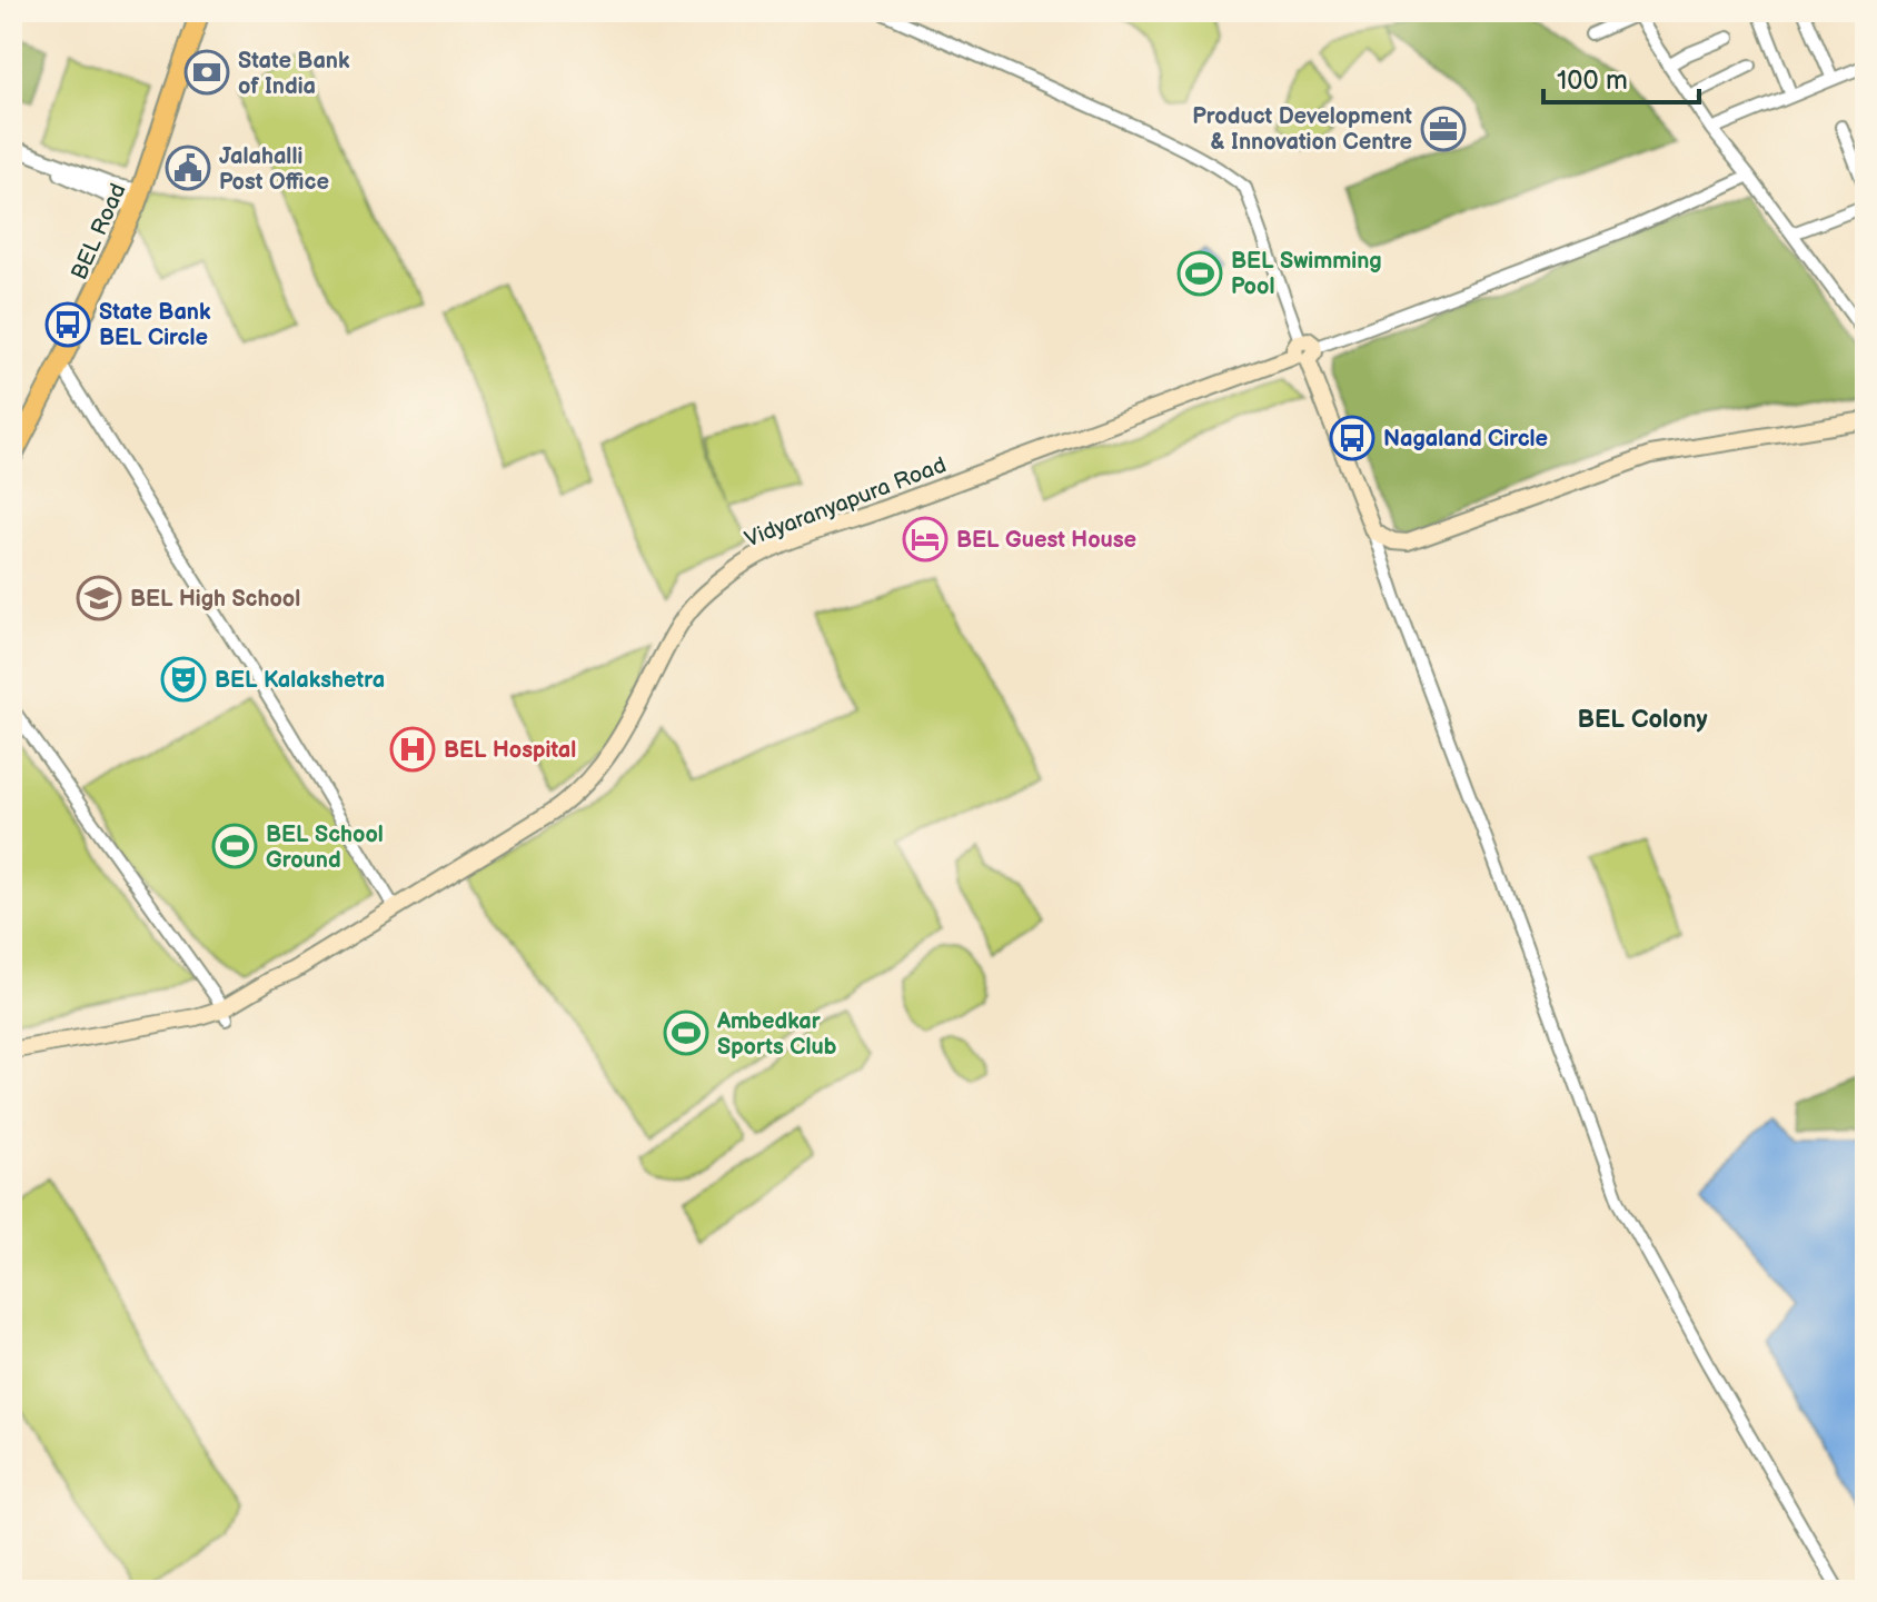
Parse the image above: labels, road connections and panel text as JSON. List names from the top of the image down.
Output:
{
  "streets": {
    "main road": ["BEL Road", "Vidyaranyapura Road"]
  },
  "districts": ["BEL Colony"],
  "places": {
    "bank": ["State Bank of India"],
    "office": ["Product Development & Innovation Centre"],
    "public building": ["Jalahalli Post Office"],
    "sports": ["BEL Swimming Pool", "BEL School Ground", "Ambedkar Sports Club"],
    "bus stop": ["State Bank BEL Circle", "Nagaland Circle"],
    "hotel": ["BEL Guest House"],
    "school or university": ["BEL High School"],
    "theatre": ["BEL Kalakshetra"],
    "hospital": ["BEL Hospital"]
  },
  "scale_bar": "100 m"
}
